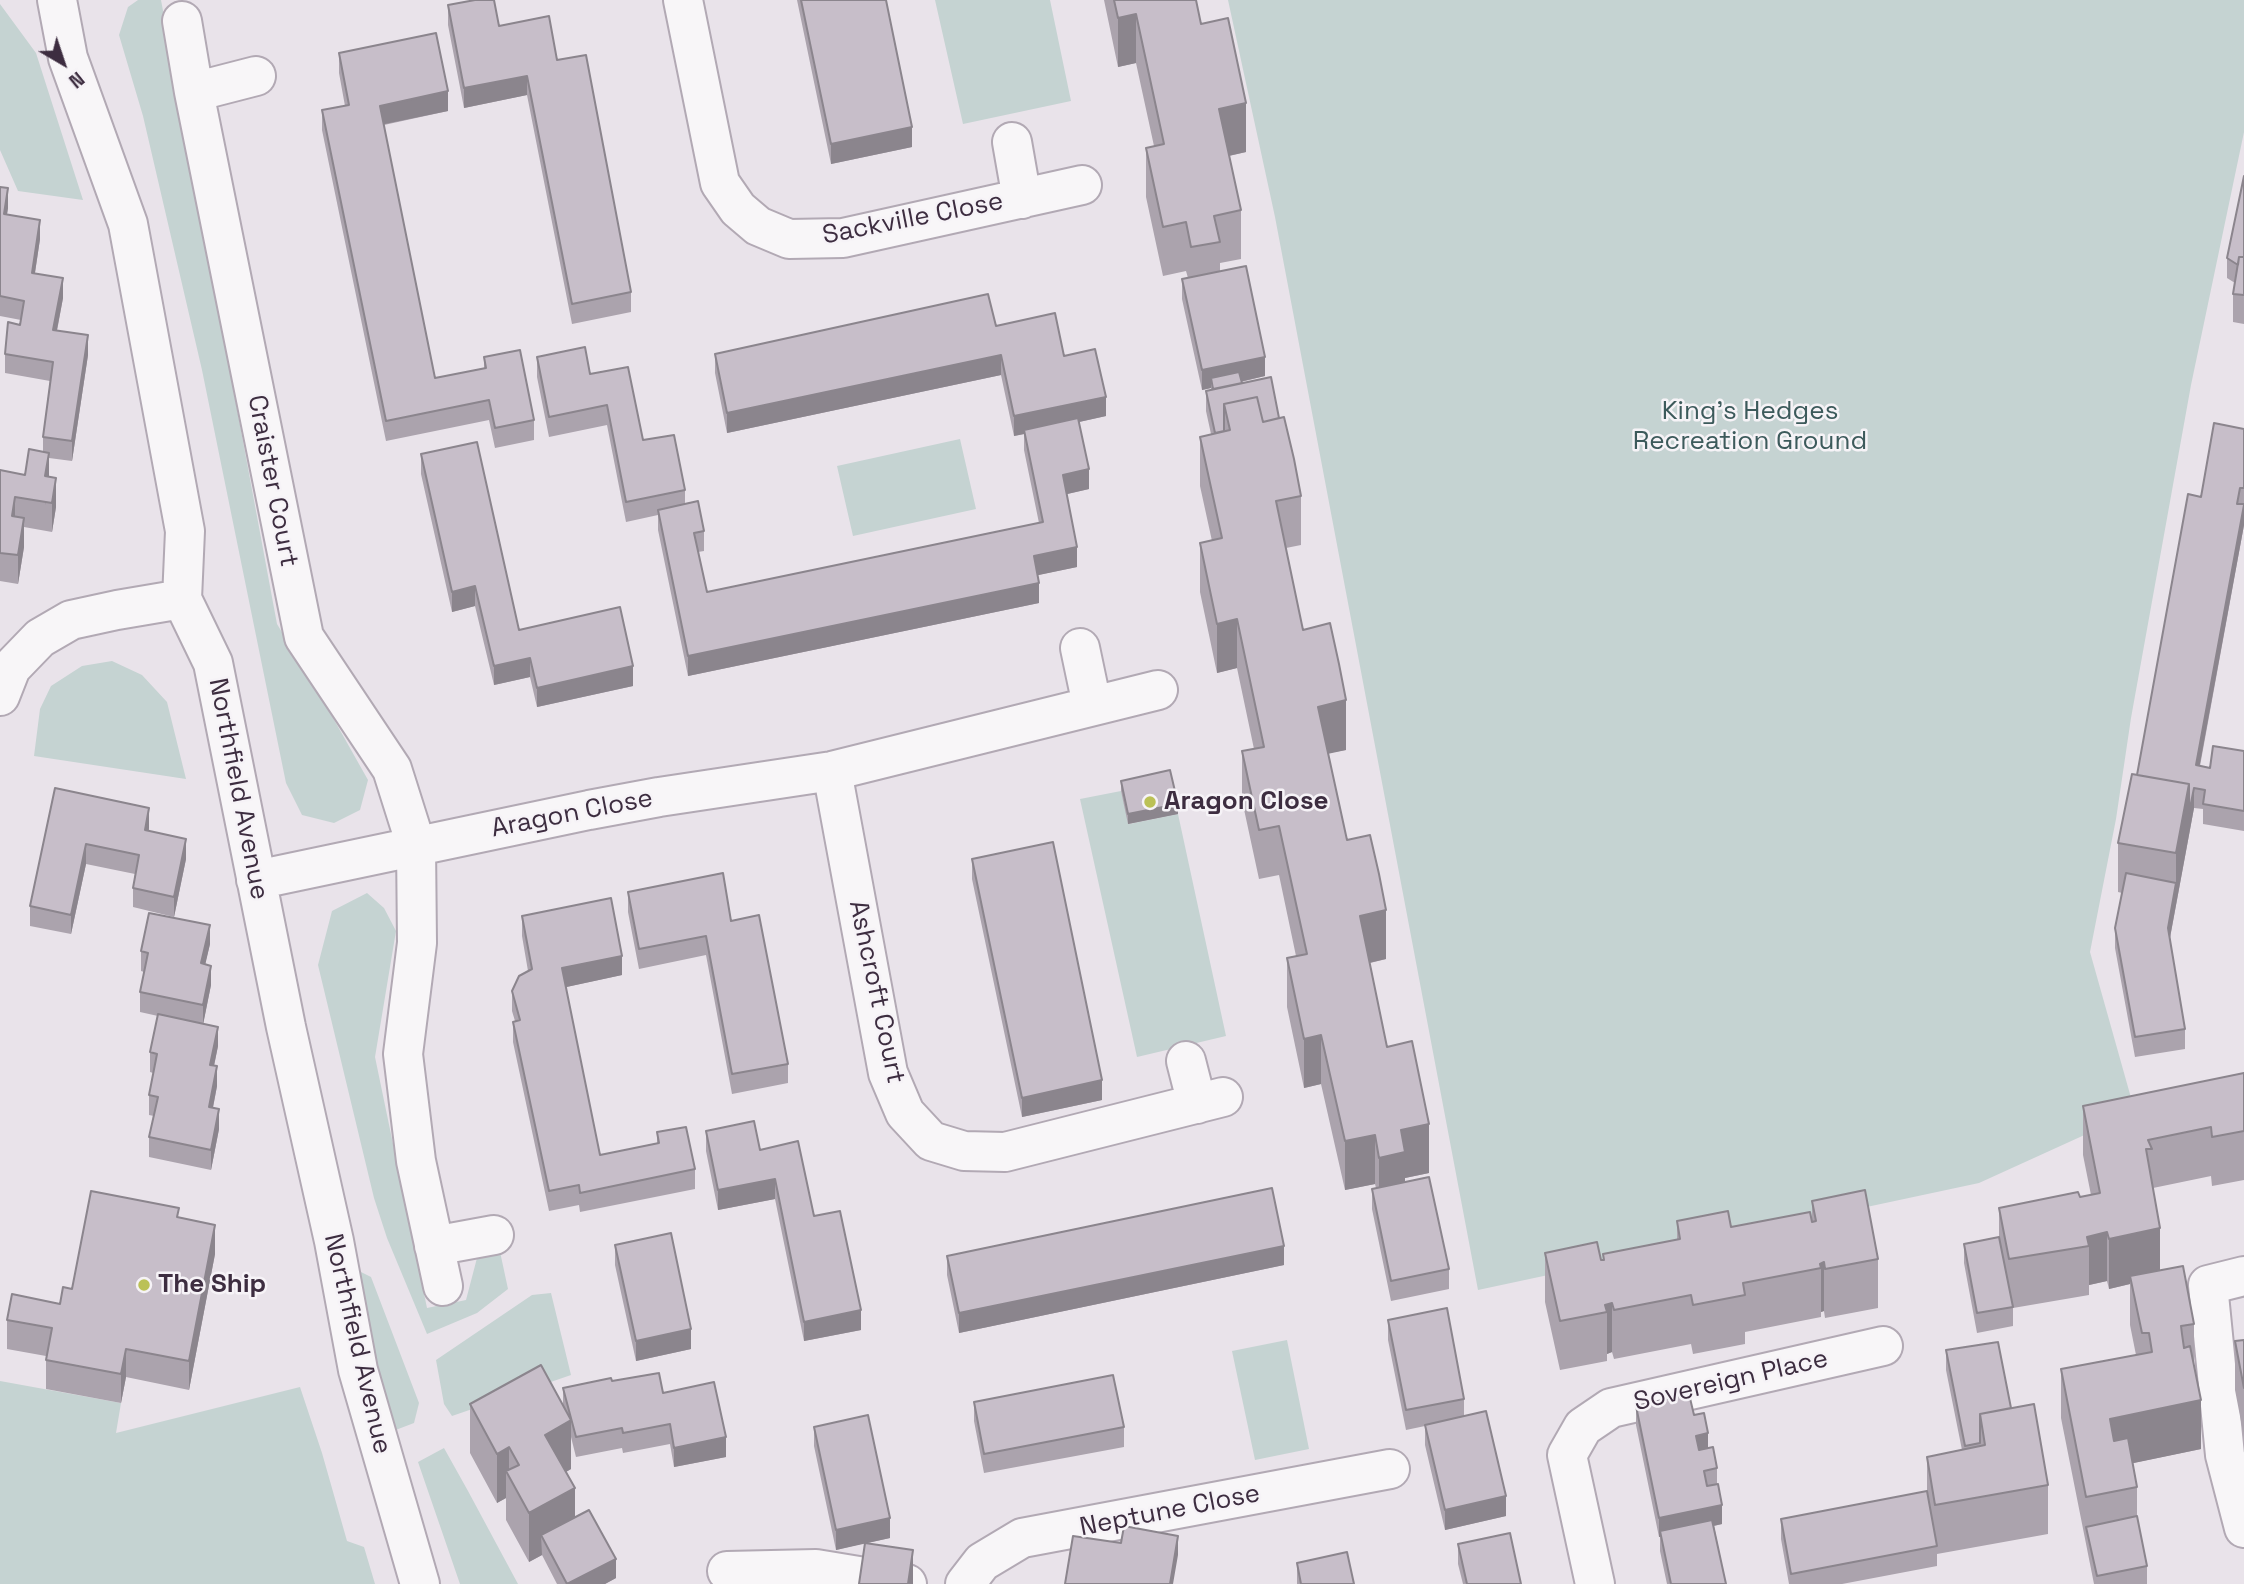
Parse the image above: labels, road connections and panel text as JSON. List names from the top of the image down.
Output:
{
  "streets": {
    "street": [
      "Sackville Close",
      "Craister Court",
      "Northfield Avenue",
      "Aragon Close",
      "Ashcroft Court",
      "Sovereign Place",
      "Neptune Close"
    ]
  },
  "crossings": [
    ["Craister Court", "Aragon Close"],
    ["Northfield Avenue", "Aragon Close"],
    ["Aragon Close", "Ashcroft Court"]
  ],
  "parks": ["King's Hedges Recreation Ground"],
  "places": ["Aragon Close", "The Ship"],
  "north": "bottom right"
}
